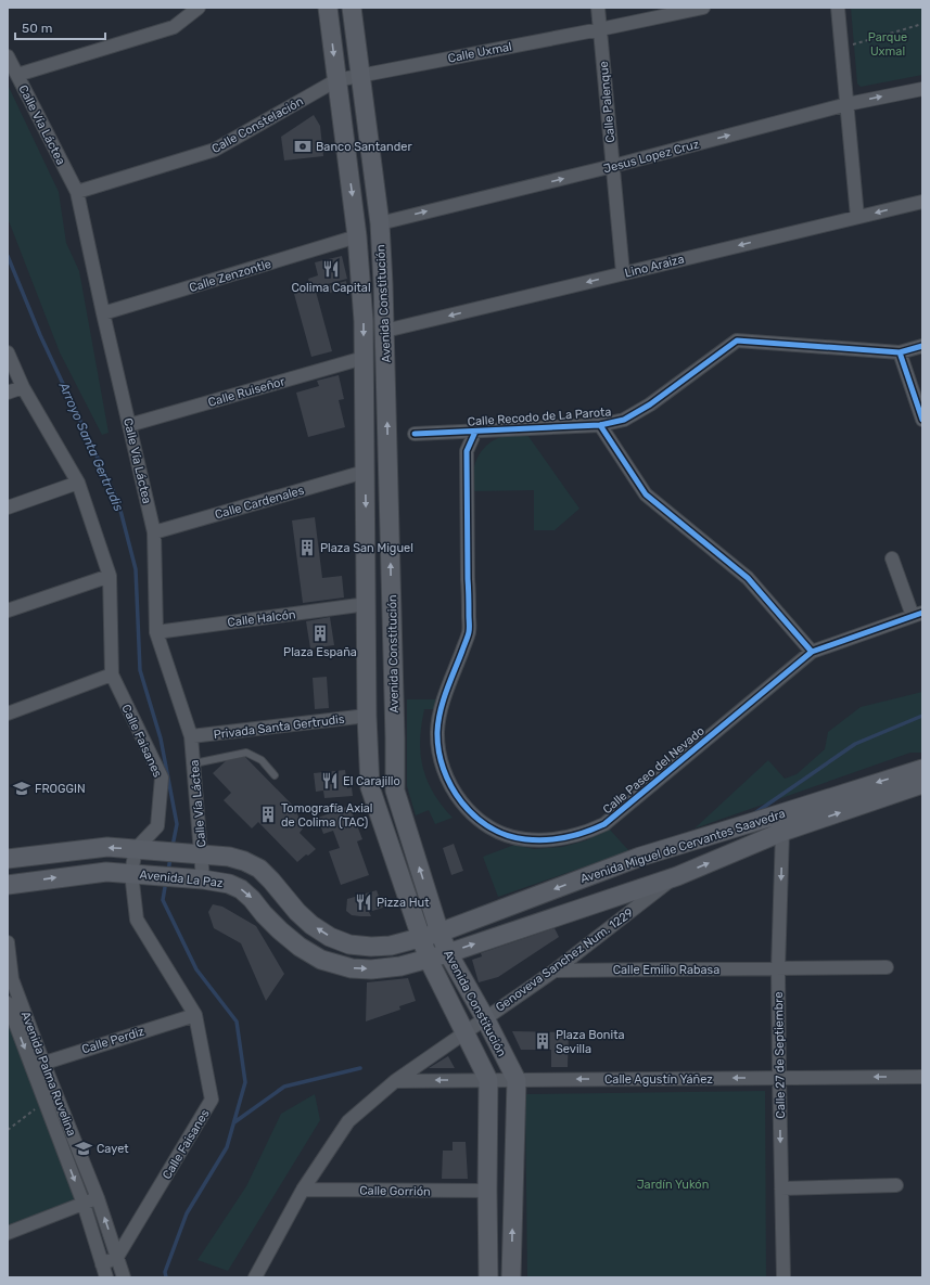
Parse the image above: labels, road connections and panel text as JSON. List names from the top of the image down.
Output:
{
  "streets": {
    "street": [
      "Calle Uxmal",
      "Calle Palenque",
      "Calle Vía Láctea",
      "Calle Constelación",
      "Jesus Lopez Cruz",
      "Lino Araiza",
      "Calle Zenzontle",
      "Avenida Constitución",
      "Calle Ruiseñor",
      "Calle Recodo de La Parota",
      "Calle Cardenales",
      "Calle Halcón",
      "Privada Santa Gertrudis",
      "Calle Faisanes",
      "Calle Paseo del Nevado",
      "Avenida Miguel de Cervantes Saavedra",
      "Avenida La Paz",
      "Genoveva Sanchez Num. 1229",
      "Calle Emilio Rabasa",
      "Calle Perdiz",
      "Calle 27 de Septiembre",
      "Avenida Palma Ruvelina",
      "Calle Agustín Yáñez",
      "Calle Gorrión"
    ]
  },
  "crossings": [
    ["Calle Uxmal", "Calle Palenque"],
    ["Calle Uxmal", "Calle Constelación"],
    ["Calle Uxmal", "Avenida Constitución"],
    ["Calle Palenque", "Jesus Lopez Cruz"],
    ["Calle Palenque", "Lino Araiza"],
    ["Calle Vía Láctea", "Calle Constelación"],
    ["Calle Vía Láctea", "Calle Zenzontle"],
    ["Calle Vía Láctea", "Calle Ruiseñor"],
    ["Calle Vía Láctea", "Calle Cardenales"],
    ["Calle Vía Láctea", "Calle Halcón"],
    ["Calle Vía Láctea", "Privada Santa Gertrudis"],
    ["Calle Vía Láctea", "Avenida La Paz"],
    ["Calle Constelación", "Avenida Constitución"],
    ["Jesus Lopez Cruz", "Avenida Constitución"],
    ["Lino Araiza", "Avenida Constitución"],
    ["Calle Zenzontle", "Avenida Constitución"],
    ["Avenida Constitución", "Calle Ruiseñor"],
    ["Avenida Constitución", "Calle Cardenales"],
    ["Avenida Constitución", "Calle Halcón"],
    ["Avenida Constitución", "Privada Santa Gertrudis"],
    ["Avenida Constitución", "Avenida Miguel de Cervantes Saavedra"],
    ["Avenida Constitución", "Avenida La Paz"],
    ["Avenida Constitución", "Genoveva Sanchez Num. 1229"],
    ["Avenida Constitución", "Calle Agustín Yáñez"],
    ["Avenida Constitución", "Calle Gorrión"],
    ["Calle Recodo de La Parota", "Calle Paseo del Nevado"],
    ["Calle Faisanes", "Avenida La Paz"],
    ["Calle Faisanes", "Calle Perdiz"],
    ["Calle Faisanes", "Avenida Palma Ruvelina"],
    ["Avenida Miguel de Cervantes Saavedra", "Avenida La Paz"],
    ["Avenida Miguel de Cervantes Saavedra", "Genoveva Sanchez Num. 1229"],
    ["Avenida Miguel de Cervantes Saavedra", "Calle 27 de Septiembre"],
    ["Genoveva Sanchez Num. 1229", "Calle Emilio Rabasa"],
    ["Genoveva Sanchez Num. 1229", "Calle Agustín Yáñez"],
    ["Genoveva Sanchez Num. 1229", "Calle Gorrión"],
    ["Calle Emilio Rabasa", "Calle 27 de Septiembre"],
    ["Calle Perdiz", "Avenida Palma Ruvelina"],
    ["Calle 27 de Septiembre", "Calle Agustín Yáñez"]
  ],
  "one_way": [
    "Jesus Lopez Cruz",
    "Lino Araiza",
    "Calle 27 de Septiembre",
    "Calle Agustín Yáñez"
  ],
  "water": ["Arroyo Santa Gertrudis"],
  "parks": ["Parque Uxmal", "Jardín Yukón"],
  "places": {
    "bank": ["Banco Santander"],
    "restaurant": ["Colima Capital", "El Carajillo", "Pizza Hut"],
    "building": [
      "Plaza San Miguel",
      "Plaza España",
      "Tomografía Axial de Colima (TAC)",
      "Plaza Bonita Sevilla"
    ],
    "school or university": ["FROGGIN", "Cayet"]
  },
  "scale_bar": "50 m"
}
